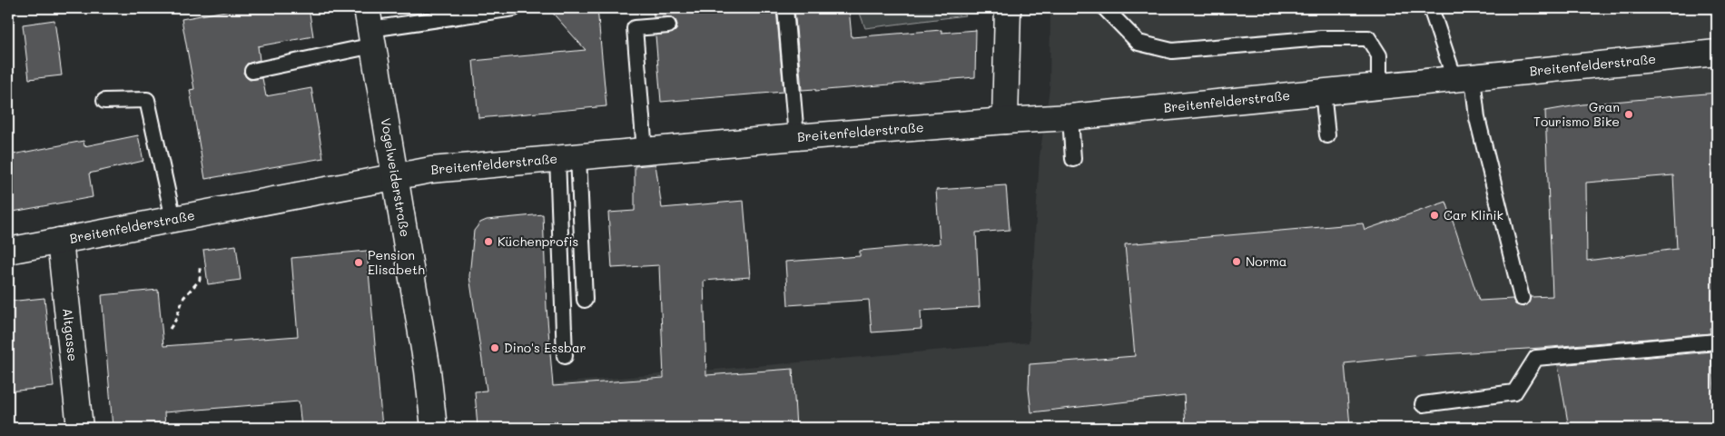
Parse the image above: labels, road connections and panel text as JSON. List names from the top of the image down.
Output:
{
  "streets": {
    "street": ["Breitenfelderstraße", "Vogelweiderstraße", "Altgasse"]
  },
  "crossings": [
    ["Breitenfelderstraße", "Vogelweiderstraße"],
    ["Breitenfelderstraße", "Altgasse"]
  ],
  "places": [
    "Gran Tourismo Bike",
    "Car Klinik",
    "Küchenprofis",
    "Norma",
    "Pension Elisabeth",
    "Dino's Essbar"
  ]
}
